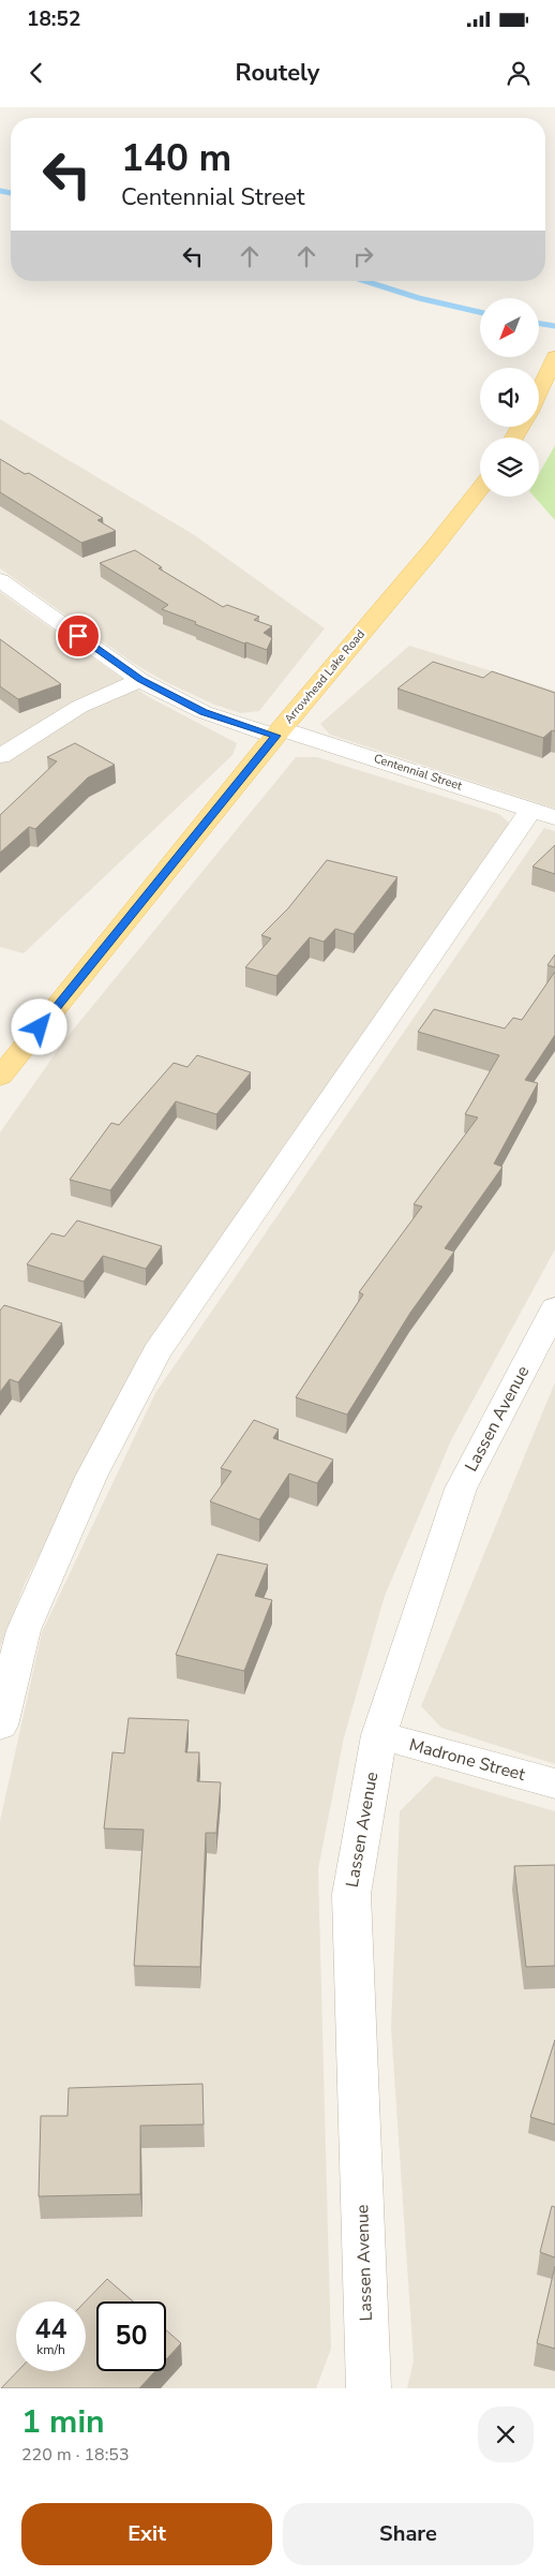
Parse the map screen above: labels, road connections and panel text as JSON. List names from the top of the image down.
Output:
{
  "streets": {
    "main road": ["Arrowhead Lake Road"],
    "street": ["Centennial Street", "Lassen Avenue", "Madrone Street"]
  },
  "crossings": [
    ["Arrowhead Lake Road", "Centennial Street"],
    ["Lassen Avenue", "Madrone Street"]
  ],
  "north": "bottom left",
  "page": {
    "status": "18:52",
    "header": "Routely",
    "turn": ["140 m", "Centennial Street"],
    "speed": "44 km/h",
    "limit": "50",
    "heading": ["1 min", "220 m · 18:53"],
    "buttons": ["Exit", "Share"]
  }
}
